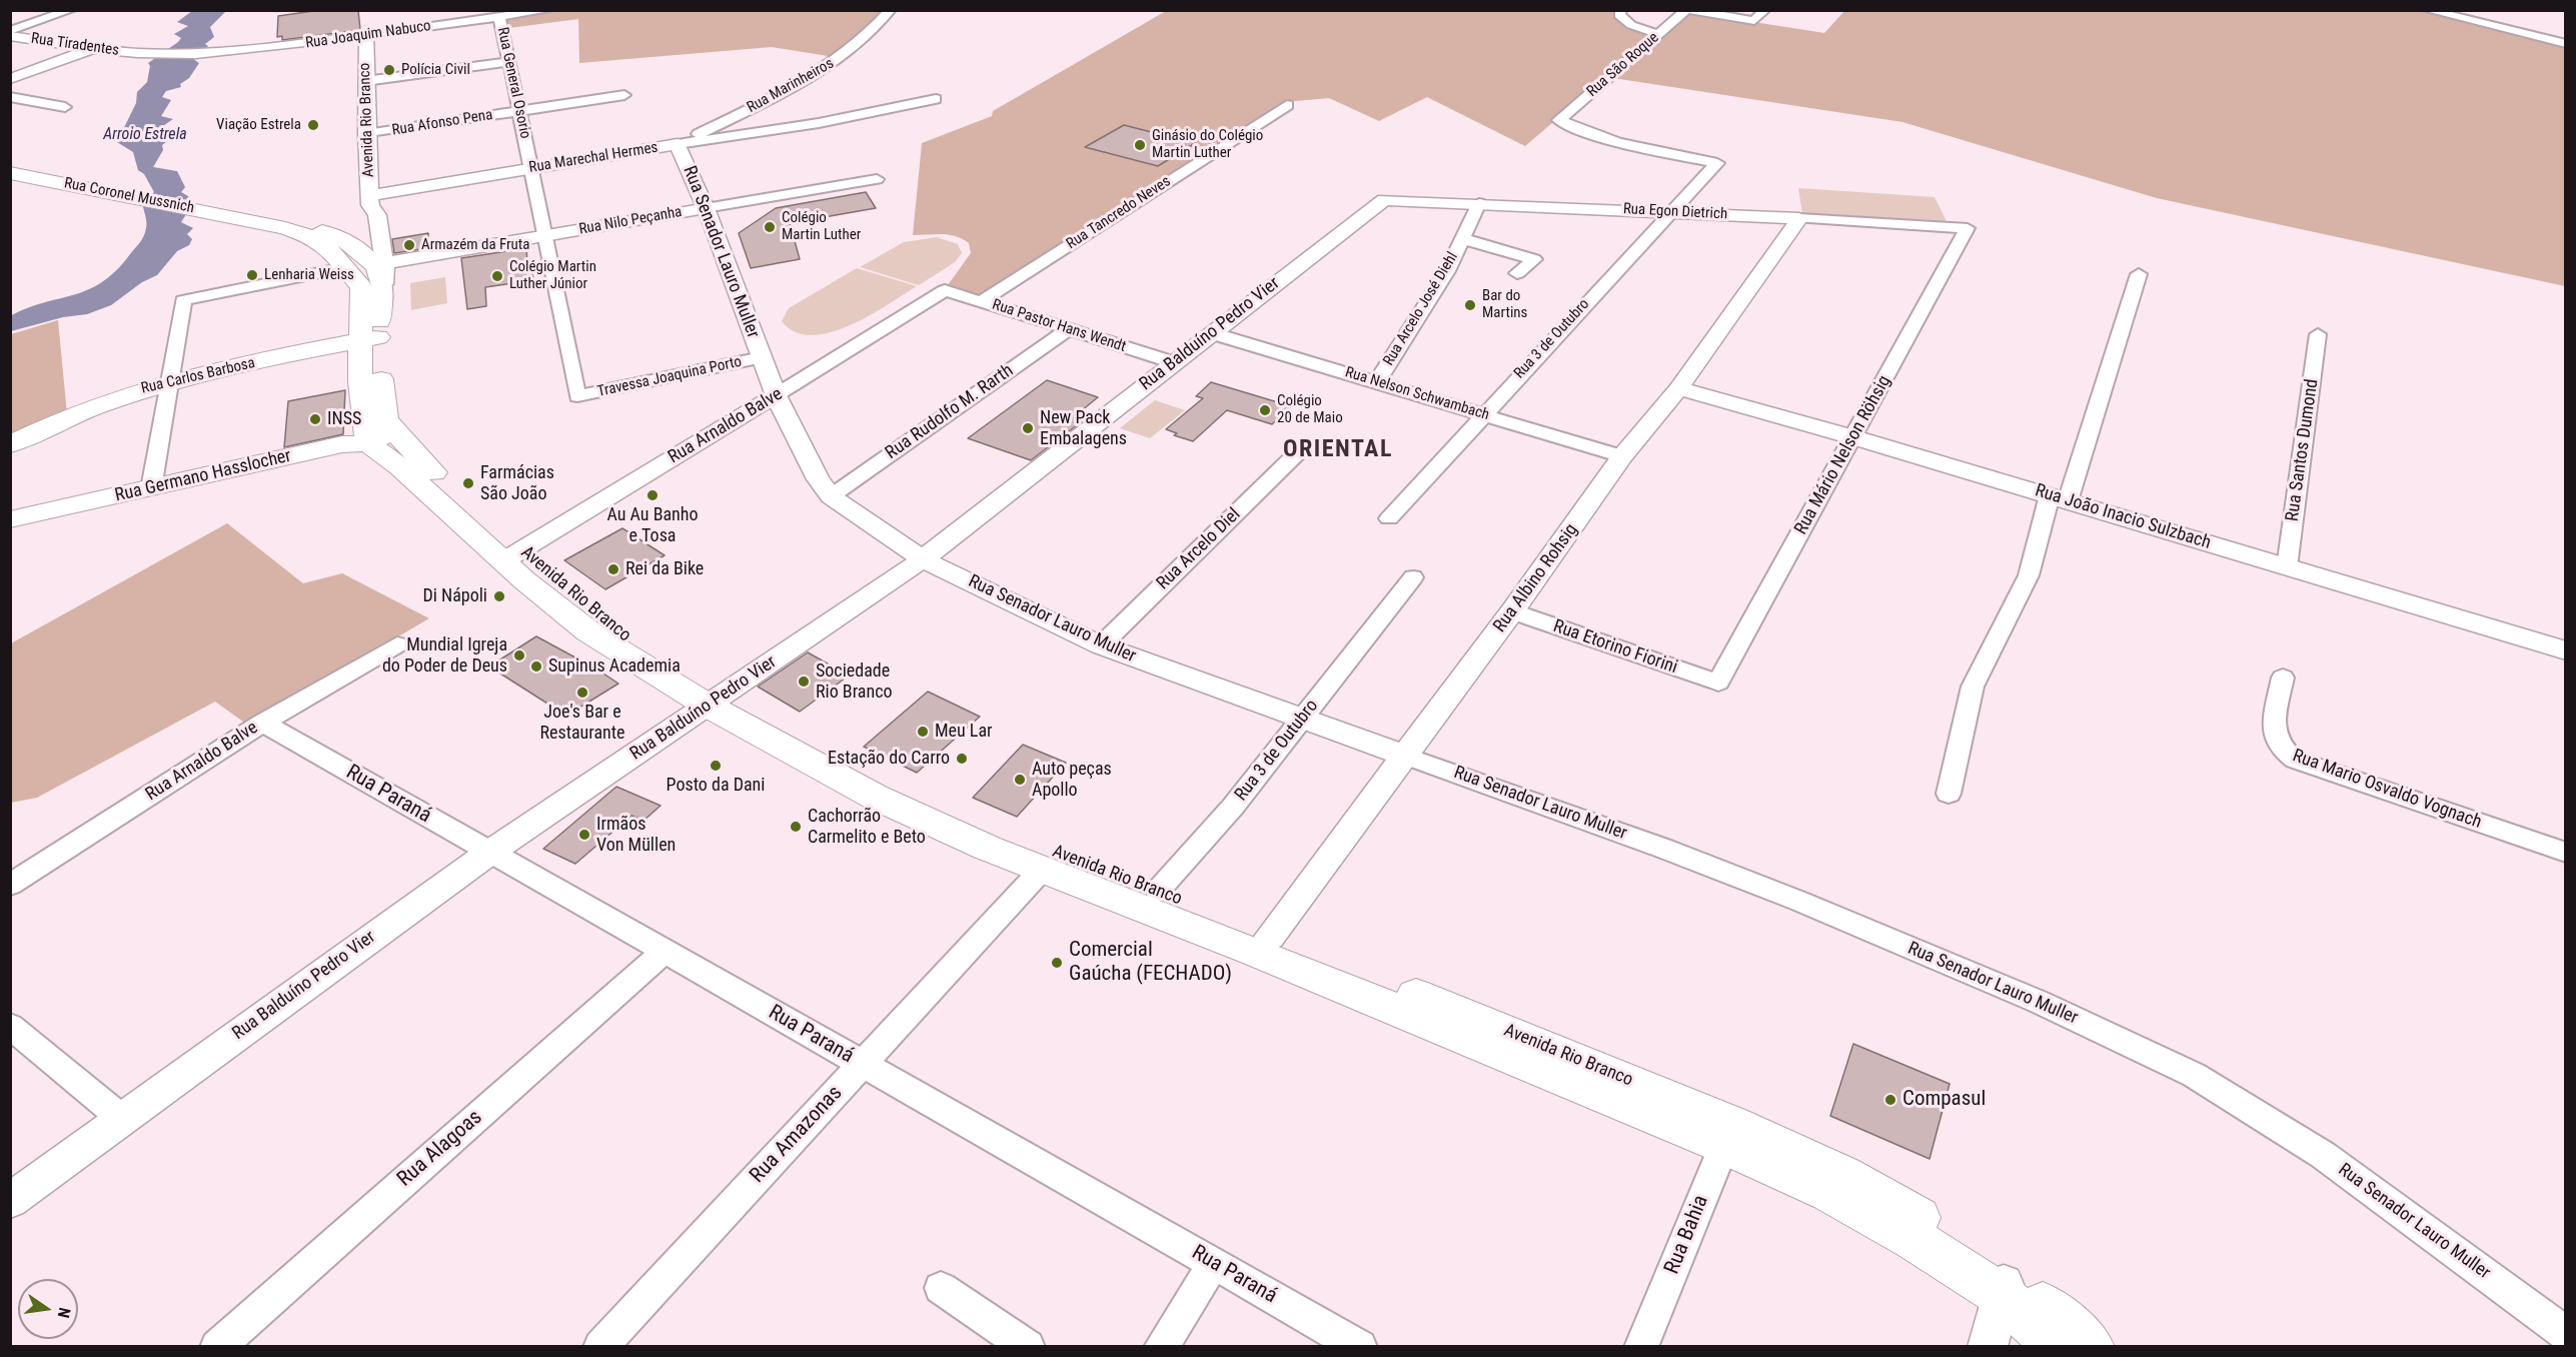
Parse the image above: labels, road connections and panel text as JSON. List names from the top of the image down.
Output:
{
  "streets": {
    "main road": [
      "Avenida Rio Branco",
      "Rua Coronel Mussnich",
      "Rua Carlos Barbosa",
      "Rua Germano Hasslocher"
    ],
    "street": [
      "Rua Joaquim Nabuco",
      "Rua Tiradentes",
      "Rua São Roque",
      "Rua General Osorio",
      "Rua Marinheiros",
      "Rua Afonso Pena",
      "Rua Marechal Hermes",
      "Rua Egon Dietrich",
      "Rua Tancredo Neves",
      "Rua Nilo Peçanha",
      "Rua Senador Lauro Muller",
      "Rua Arcelo José Diehl",
      "Rua Pastor Hans Wendt",
      "Rua Balduíno Pedro Vier",
      "Rua 3 de Outubro",
      "Travessa Joaquina Porto",
      "Rua Nelson Schwambach",
      "Rua Rudolfo M. Rarth",
      "Rua Arnaldo Balve",
      "Rua Santos Dumond",
      "Rua Mário Nelson Röhsig",
      "Rua João Inacio Sulzbach",
      "Rua Arcelo Diel",
      "Rua Albino Rohsig",
      "Rua Etorino Fiorini",
      "Rua Mario Osvaldo Vognach",
      "Rua Paraná",
      "Rua Amazonas",
      "Rua Alagoas",
      "Rua Bahia"
    ]
  },
  "crossings": [
    ["Rua Joaquim Nabuco", "Rua Tiradentes"],
    ["Rua Joaquim Nabuco", "Rua General Osorio"],
    ["Rua Joaquim Nabuco", "Avenida Rio Branco"],
    ["Rua São Roque", "Rua 3 de Outubro"],
    ["Rua General Osorio", "Rua Afonso Pena"],
    ["Rua General Osorio", "Rua Marechal Hermes"],
    ["Rua General Osorio", "Rua Nilo Peçanha"],
    ["Rua General Osorio", "Travessa Joaquina Porto"],
    ["Rua Marinheiros", "Rua Marechal Hermes"],
    ["Rua Marinheiros", "Rua Senador Lauro Muller"],
    ["Avenida Rio Branco", "Rua Afonso Pena"],
    ["Avenida Rio Branco", "Rua Marechal Hermes"],
    ["Avenida Rio Branco", "Rua Coronel Mussnich"],
    ["Avenida Rio Branco", "Rua Nilo Peçanha"],
    ["Avenida Rio Branco", "Rua Balduíno Pedro Vier"],
    ["Avenida Rio Branco", "Rua 3 de Outubro"],
    ["Avenida Rio Branco", "Rua Carlos Barbosa"],
    ["Avenida Rio Branco", "Rua Arnaldo Balve"],
    ["Avenida Rio Branco", "Rua Germano Hasslocher"],
    ["Avenida Rio Branco", "Rua Albino Rohsig"],
    ["Avenida Rio Branco", "Rua Amazonas"],
    ["Avenida Rio Branco", "Rua Bahia"],
    ["Rua Marechal Hermes", "Rua Senador Lauro Muller"],
    ["Rua Coronel Mussnich", "Rua Nilo Peçanha"],
    ["Rua Egon Dietrich", "Rua Arcelo José Diehl"],
    ["Rua Egon Dietrich", "Rua Balduíno Pedro Vier"],
    ["Rua Egon Dietrich", "Rua 3 de Outubro"],
    ["Rua Egon Dietrich", "Rua Mário Nelson Röhsig"],
    ["Rua Egon Dietrich", "Rua Albino Rohsig"],
    ["Rua Tancredo Neves", "Rua Pastor Hans Wendt"],
    ["Rua Nilo Peçanha", "Rua Senador Lauro Muller"],
    ["Rua Senador Lauro Muller", "Rua Balduíno Pedro Vier"],
    ["Rua Senador Lauro Muller", "Rua 3 de Outubro"],
    ["Rua Senador Lauro Muller", "Travessa Joaquina Porto"],
    ["Rua Senador Lauro Muller", "Rua Rudolfo M. Rarth"],
    ["Rua Senador Lauro Muller", "Rua Arnaldo Balve"],
    ["Rua Senador Lauro Muller", "Rua Arcelo Diel"],
    ["Rua Senador Lauro Muller", "Rua Albino Rohsig"],
    ["Rua Arcelo José Diehl", "Rua Nelson Schwambach"],
    ["Rua Pastor Hans Wendt", "Rua Balduíno Pedro Vier"],
    ["Rua Pastor Hans Wendt", "Rua Rudolfo M. Rarth"],
    ["Rua Pastor Hans Wendt", "Rua Arnaldo Balve"],
    ["Rua Balduíno Pedro Vier", "Rua Nelson Schwambach"],
    ["Rua Balduíno Pedro Vier", "Rua Paraná"],
    ["Rua 3 de Outubro", "Rua Nelson Schwambach"],
    ["Rua Nelson Schwambach", "Rua Albino Rohsig"],
    ["Rua Arnaldo Balve", "Rua Paraná"],
    ["Rua Santos Dumond", "Rua João Inacio Sulzbach"],
    ["Rua Mário Nelson Röhsig", "Rua João Inacio Sulzbach"],
    ["Rua Mário Nelson Röhsig", "Rua Etorino Fiorini"],
    ["Rua João Inacio Sulzbach", "Rua Albino Rohsig"],
    ["Rua Albino Rohsig", "Rua Etorino Fiorini"],
    ["Rua Paraná", "Rua Amazonas"],
    ["Rua Paraná", "Rua Alagoas"]
  ],
  "districts": ["ORIENTAL"],
  "water": ["Arroio Estrela"],
  "places": [
    "Polícia Civil",
    "Viação Estrela",
    "Ginásio do Colégio Martin Luther",
    "Colégio Martin Luther",
    "Armazém da Fruta",
    "Lenharia Weiss",
    "Colégio Martin Luther Júnior",
    "Bar do Martins",
    "Colégio 20 de Maio",
    "INSS",
    "New Pack Embalagens",
    "Farmácias São João",
    "Au Au Banho e Tosa",
    "Rei da Bike",
    "Di Nápoli",
    "Mundial Igreja do Poder de Deus",
    "Supinus Academia",
    "Sociedade Rio Branco",
    "Joe's Bar e Restaurante",
    "Meu Lar",
    "Estação do Carro",
    "Posto da Dani",
    "Auto peças Apollo",
    "Cachorrão Carmelito e Beto",
    "Irmãos Von Müllen",
    "Comercial Gaúcha (FECHADO)",
    "Compasul"
  ],
  "north": "right"
}
